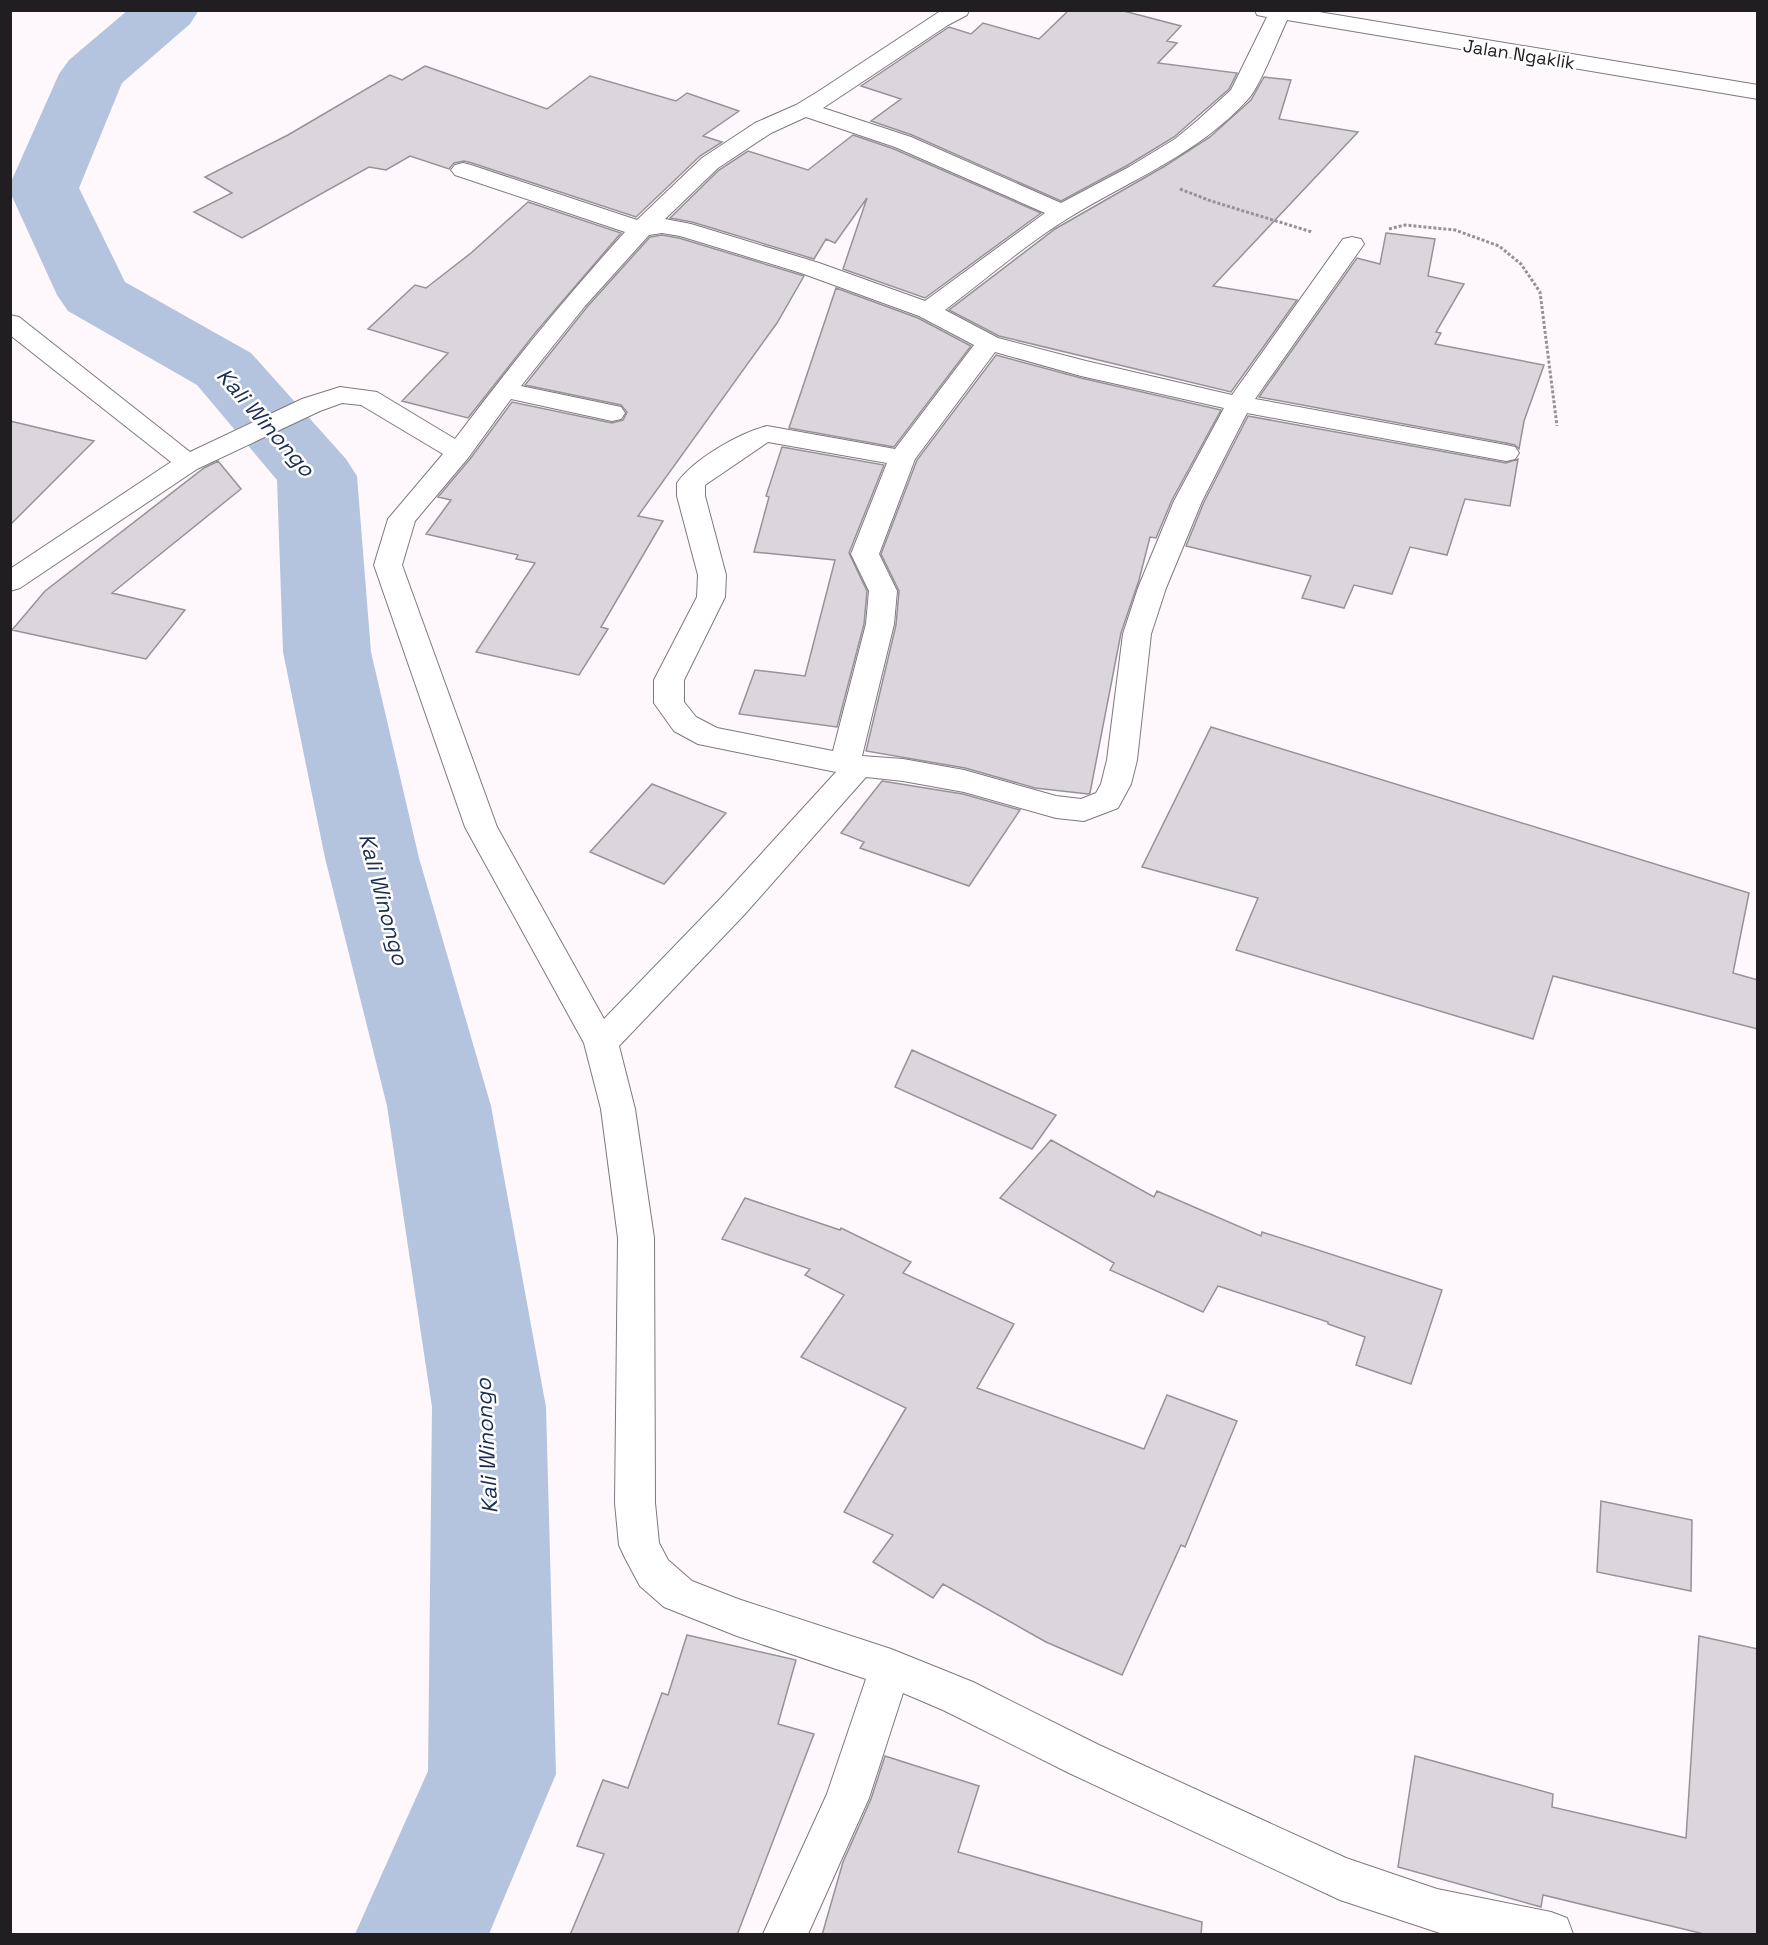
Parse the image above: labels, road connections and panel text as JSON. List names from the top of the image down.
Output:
{
  "streets": {
    "street": ["Jalan Ngaklik"]
  },
  "water": ["Kali Winongo"]
}
